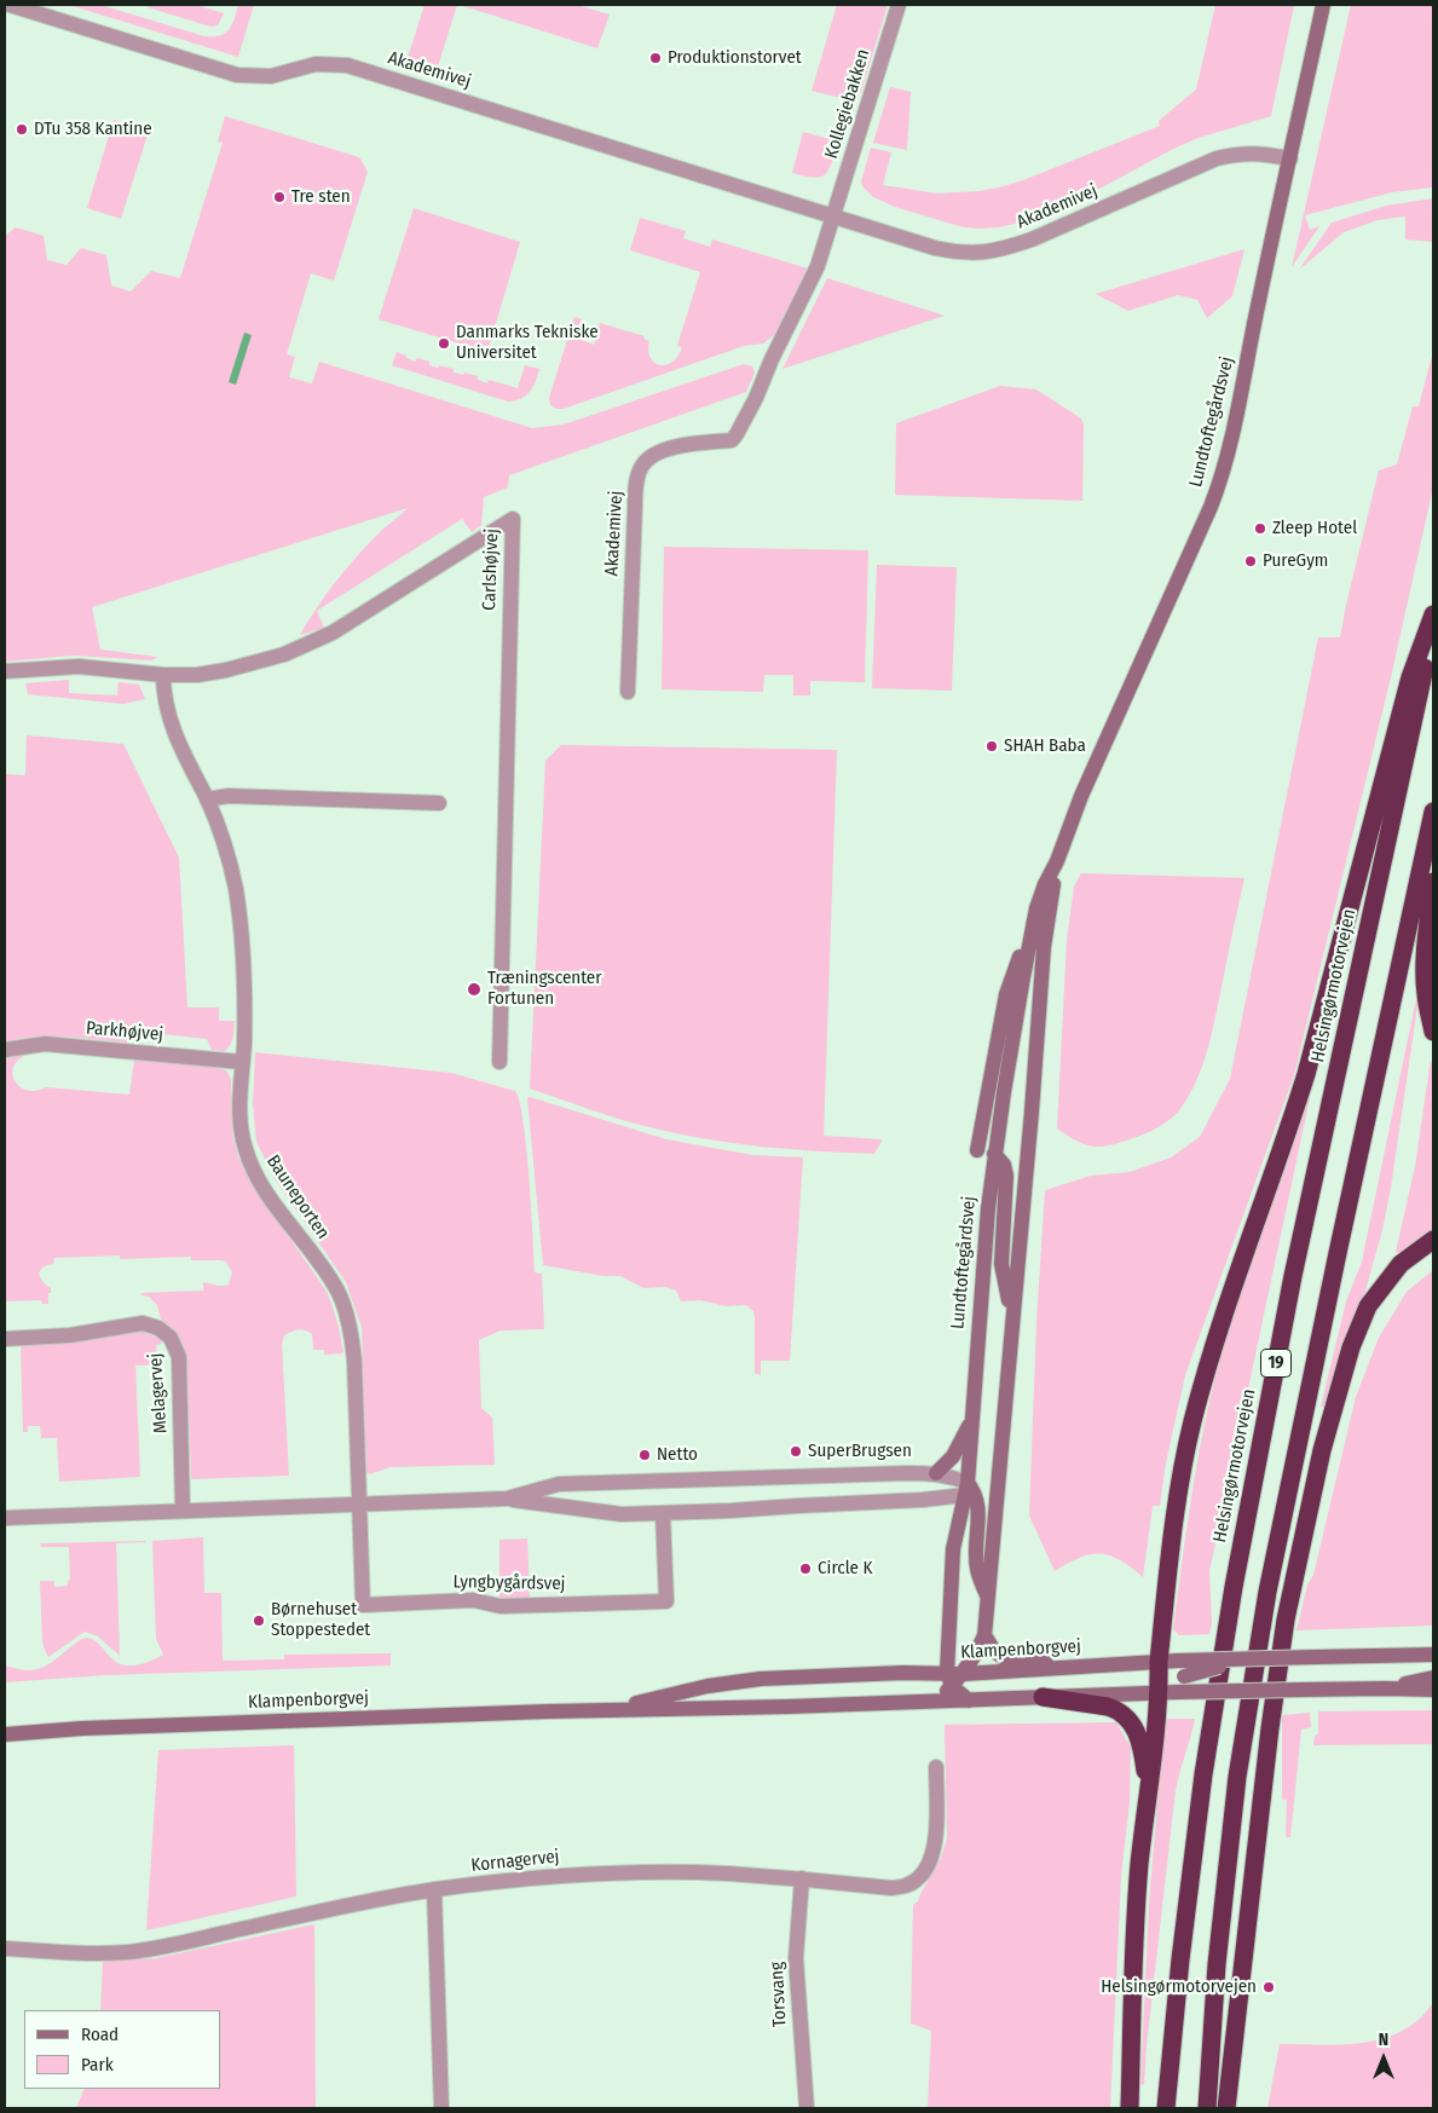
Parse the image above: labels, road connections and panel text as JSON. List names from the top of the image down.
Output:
{
  "streets": {
    "highway": ["Helsingørmotorvejen", "19"],
    "street": [
      "Akademivej",
      "Kollegiebakken",
      "Lundtoftegårdsvej",
      "Carlshøjvej",
      "Parkhøjvej",
      "Bauneporten",
      "Melagervej",
      "Lyngbygårdsvej",
      "Klampenborgvej",
      "Kornagervej",
      "Torsvang"
    ]
  },
  "crossings": [
    ["Akademivej", "Kollegiebakken"],
    ["Akademivej", "Lundtoftegårdsvej"],
    ["Lundtoftegårdsvej", "Klampenborgvej"],
    ["Carlshøjvej", "Bauneporten"],
    ["Parkhøjvej", "Bauneporten"],
    ["Bauneporten", "Lyngbygårdsvej"],
    ["Kornagervej", "Torsvang"]
  ],
  "places": [
    "Produktionstorvet",
    "DTu 358 Kantine",
    "Tre sten",
    "Danmarks Tekniske Universitet",
    "Zleep Hotel",
    "PureGym",
    "SHAH Baba",
    "Træningscenter Fortunen",
    "SuperBrugsen",
    "Netto",
    "Circle K",
    "Børnehuset Stoppestedet",
    "Helsingørmotorvejen"
  ],
  "legend": ["Road", "Park"],
  "north": "top"
}
